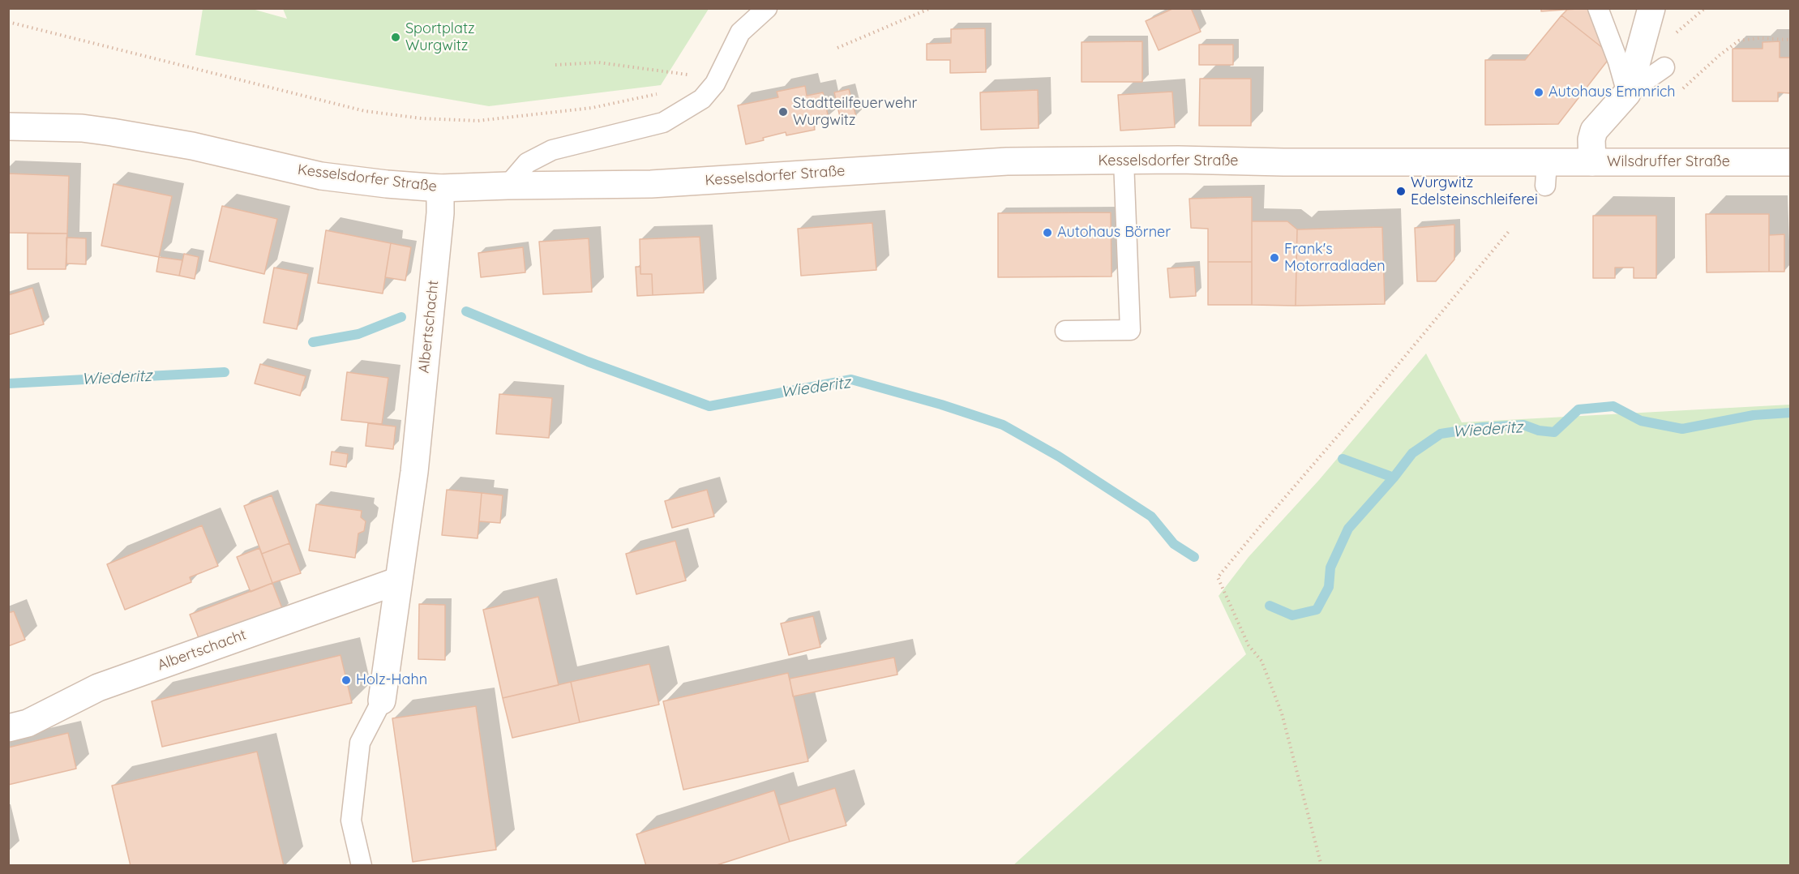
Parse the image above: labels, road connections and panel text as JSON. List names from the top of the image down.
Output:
{
  "streets": {
    "main road": ["Kesselsdorfer Straße", "Wilsdruffer Straße", "Albertschacht"]
  },
  "crossings": [
    ["Kesselsdorfer Straße", "Wilsdruffer Straße"],
    ["Kesselsdorfer Straße", "Albertschacht"]
  ],
  "water": ["Wiederitz"],
  "places": [
    "Sportplatz Wurgwitz",
    "Autohaus Emmrich",
    "Stadtteilfeuerwehr Wurgwitz",
    "Wurgwitz Edelsteinschleiferei",
    "Autohaus Börner",
    "Frank's Motorradladen",
    "Holz-Hahn"
  ]
}
